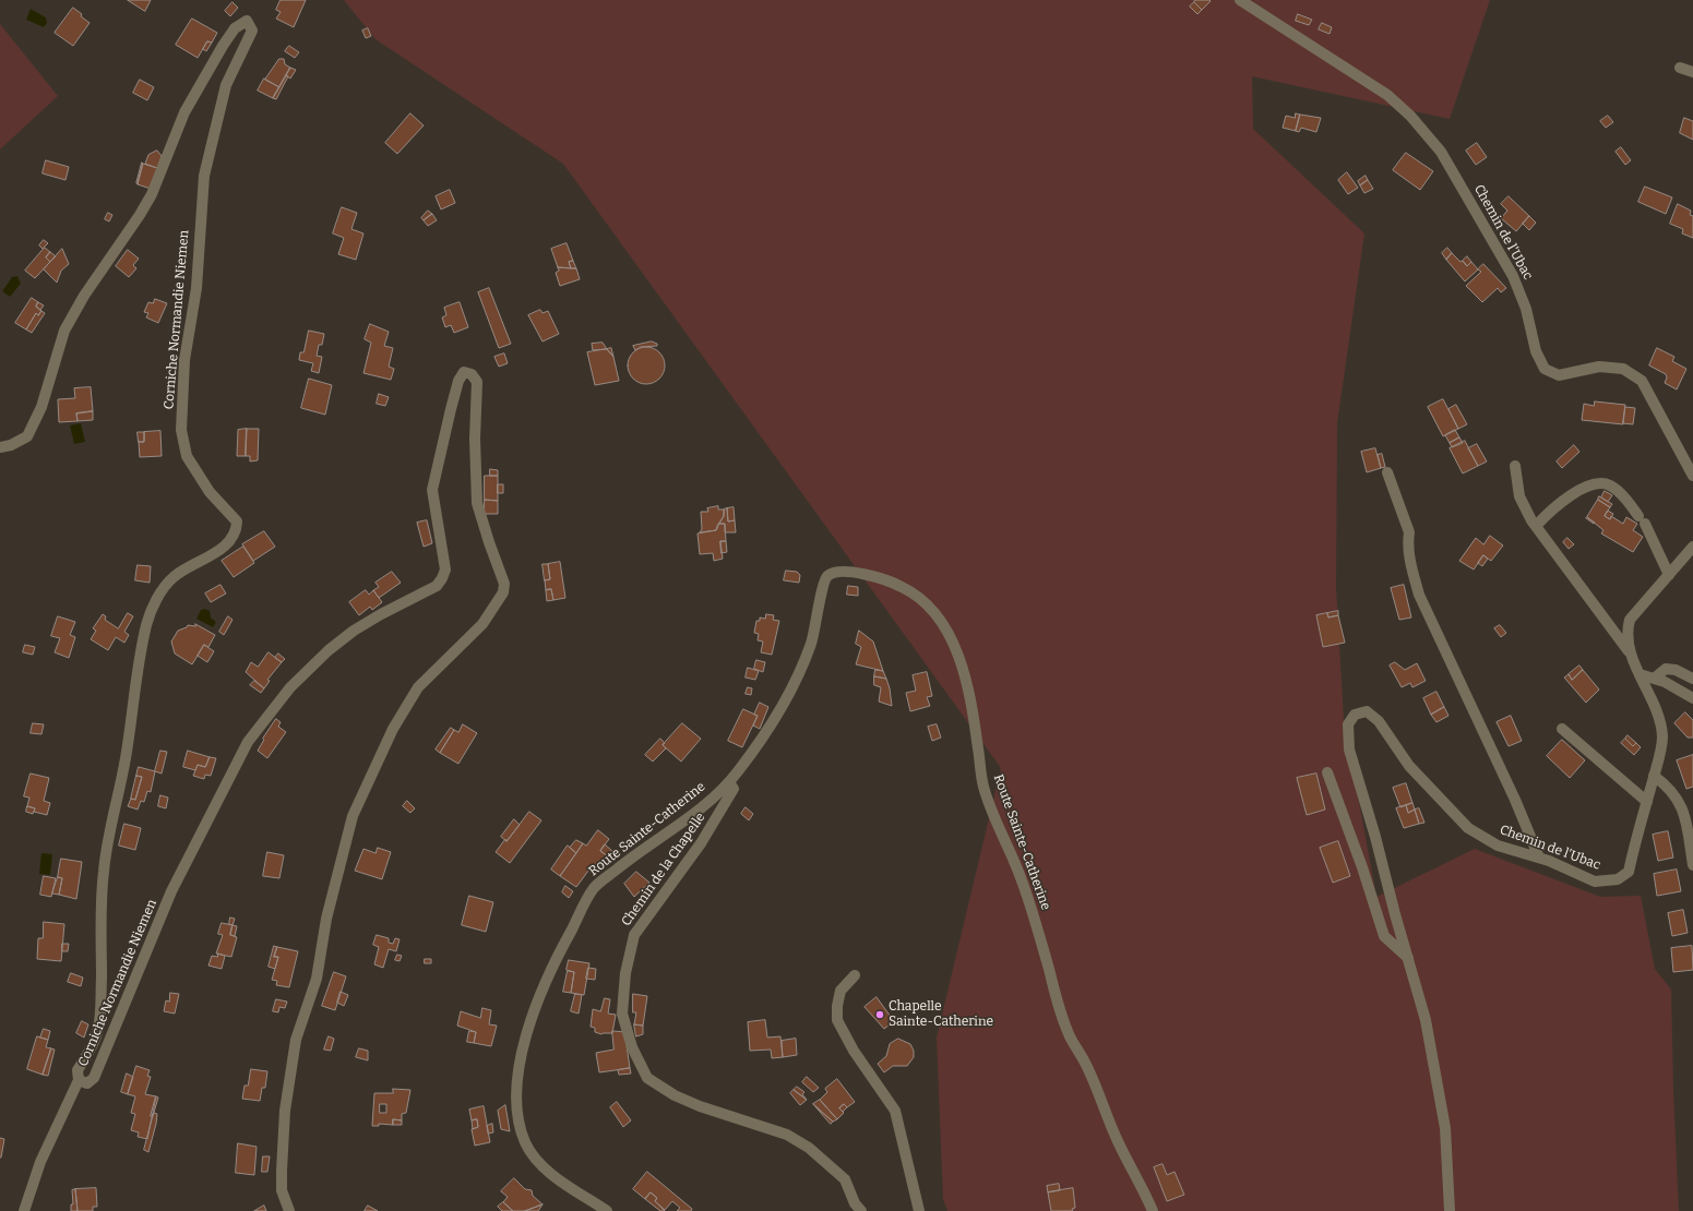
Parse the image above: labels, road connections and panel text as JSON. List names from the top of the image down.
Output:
{
  "streets": {
    "street": [
      "Chemin de l'Ubac",
      "Corniche Normandie Niemen",
      "Route Sainte-Catherine",
      "Chemin de la Chapelle"
    ]
  },
  "crossings": [
    ["Route Sainte-Catherine", "Chemin de la Chapelle"]
  ],
  "places": ["Chapelle Sainte-Catherine"]
}
